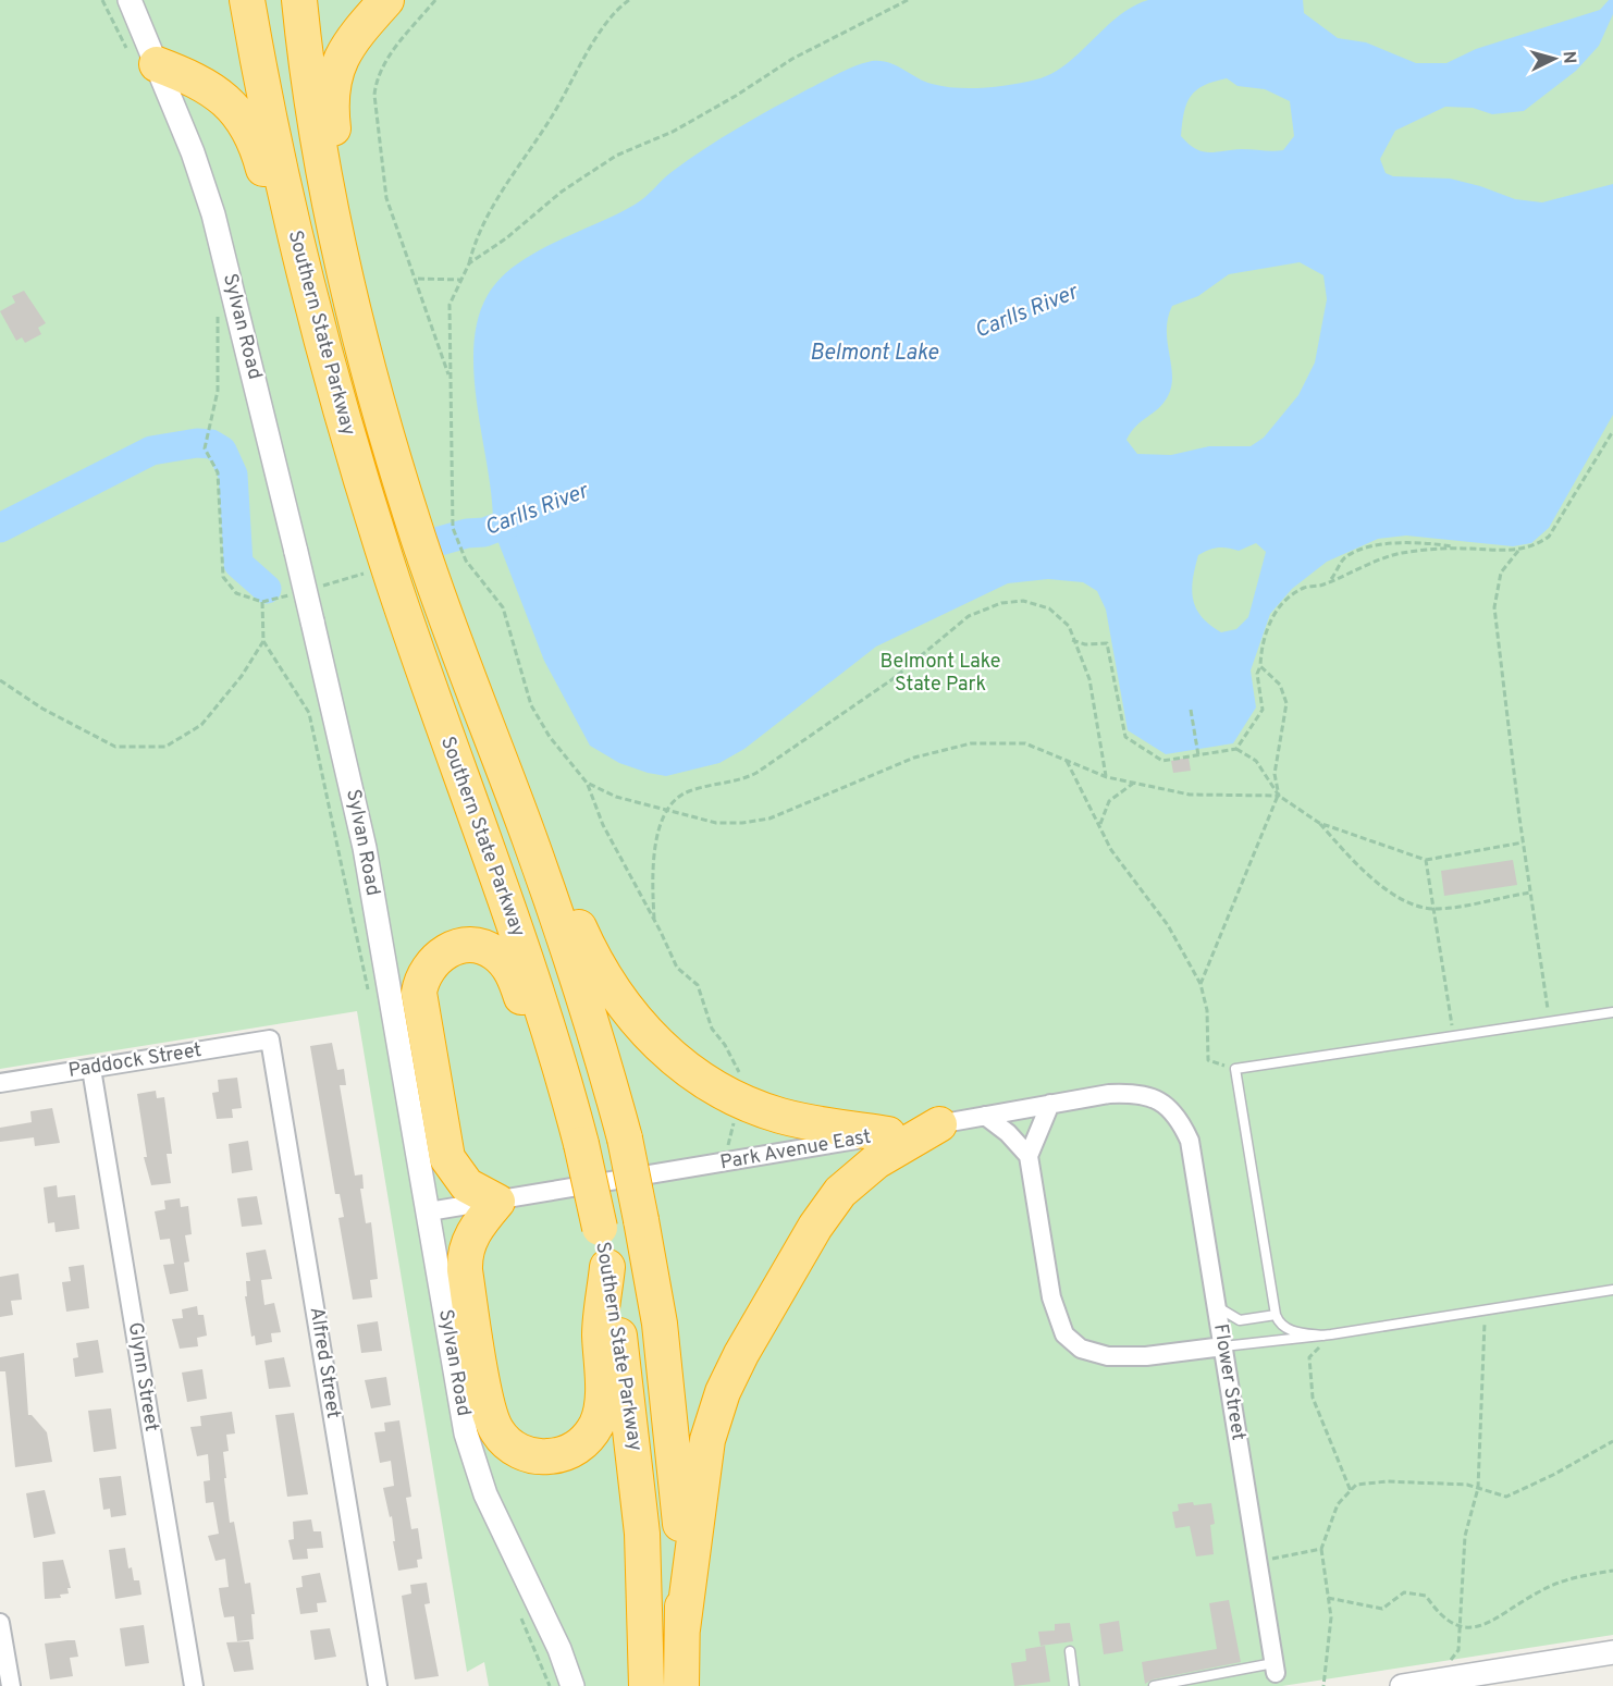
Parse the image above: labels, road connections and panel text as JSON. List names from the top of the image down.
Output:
{
  "streets": {
    "highway": ["Southern State Parkway"],
    "street": [
      "Sylvan Road",
      "Paddock Street",
      "Park Avenue East",
      "Alfred Street",
      "Glynn Street",
      "Flower Street"
    ]
  },
  "crossings": [
    ["Sylvan Road", "Park Avenue East"],
    ["Paddock Street", "Alfred Street"],
    ["Paddock Street", "Glynn Street"],
    ["Park Avenue East", "Flower Street"]
  ],
  "water": ["Carlls River", "Belmont Lake"],
  "parks": ["Belmont Lake State Park"],
  "north": "right"
}
